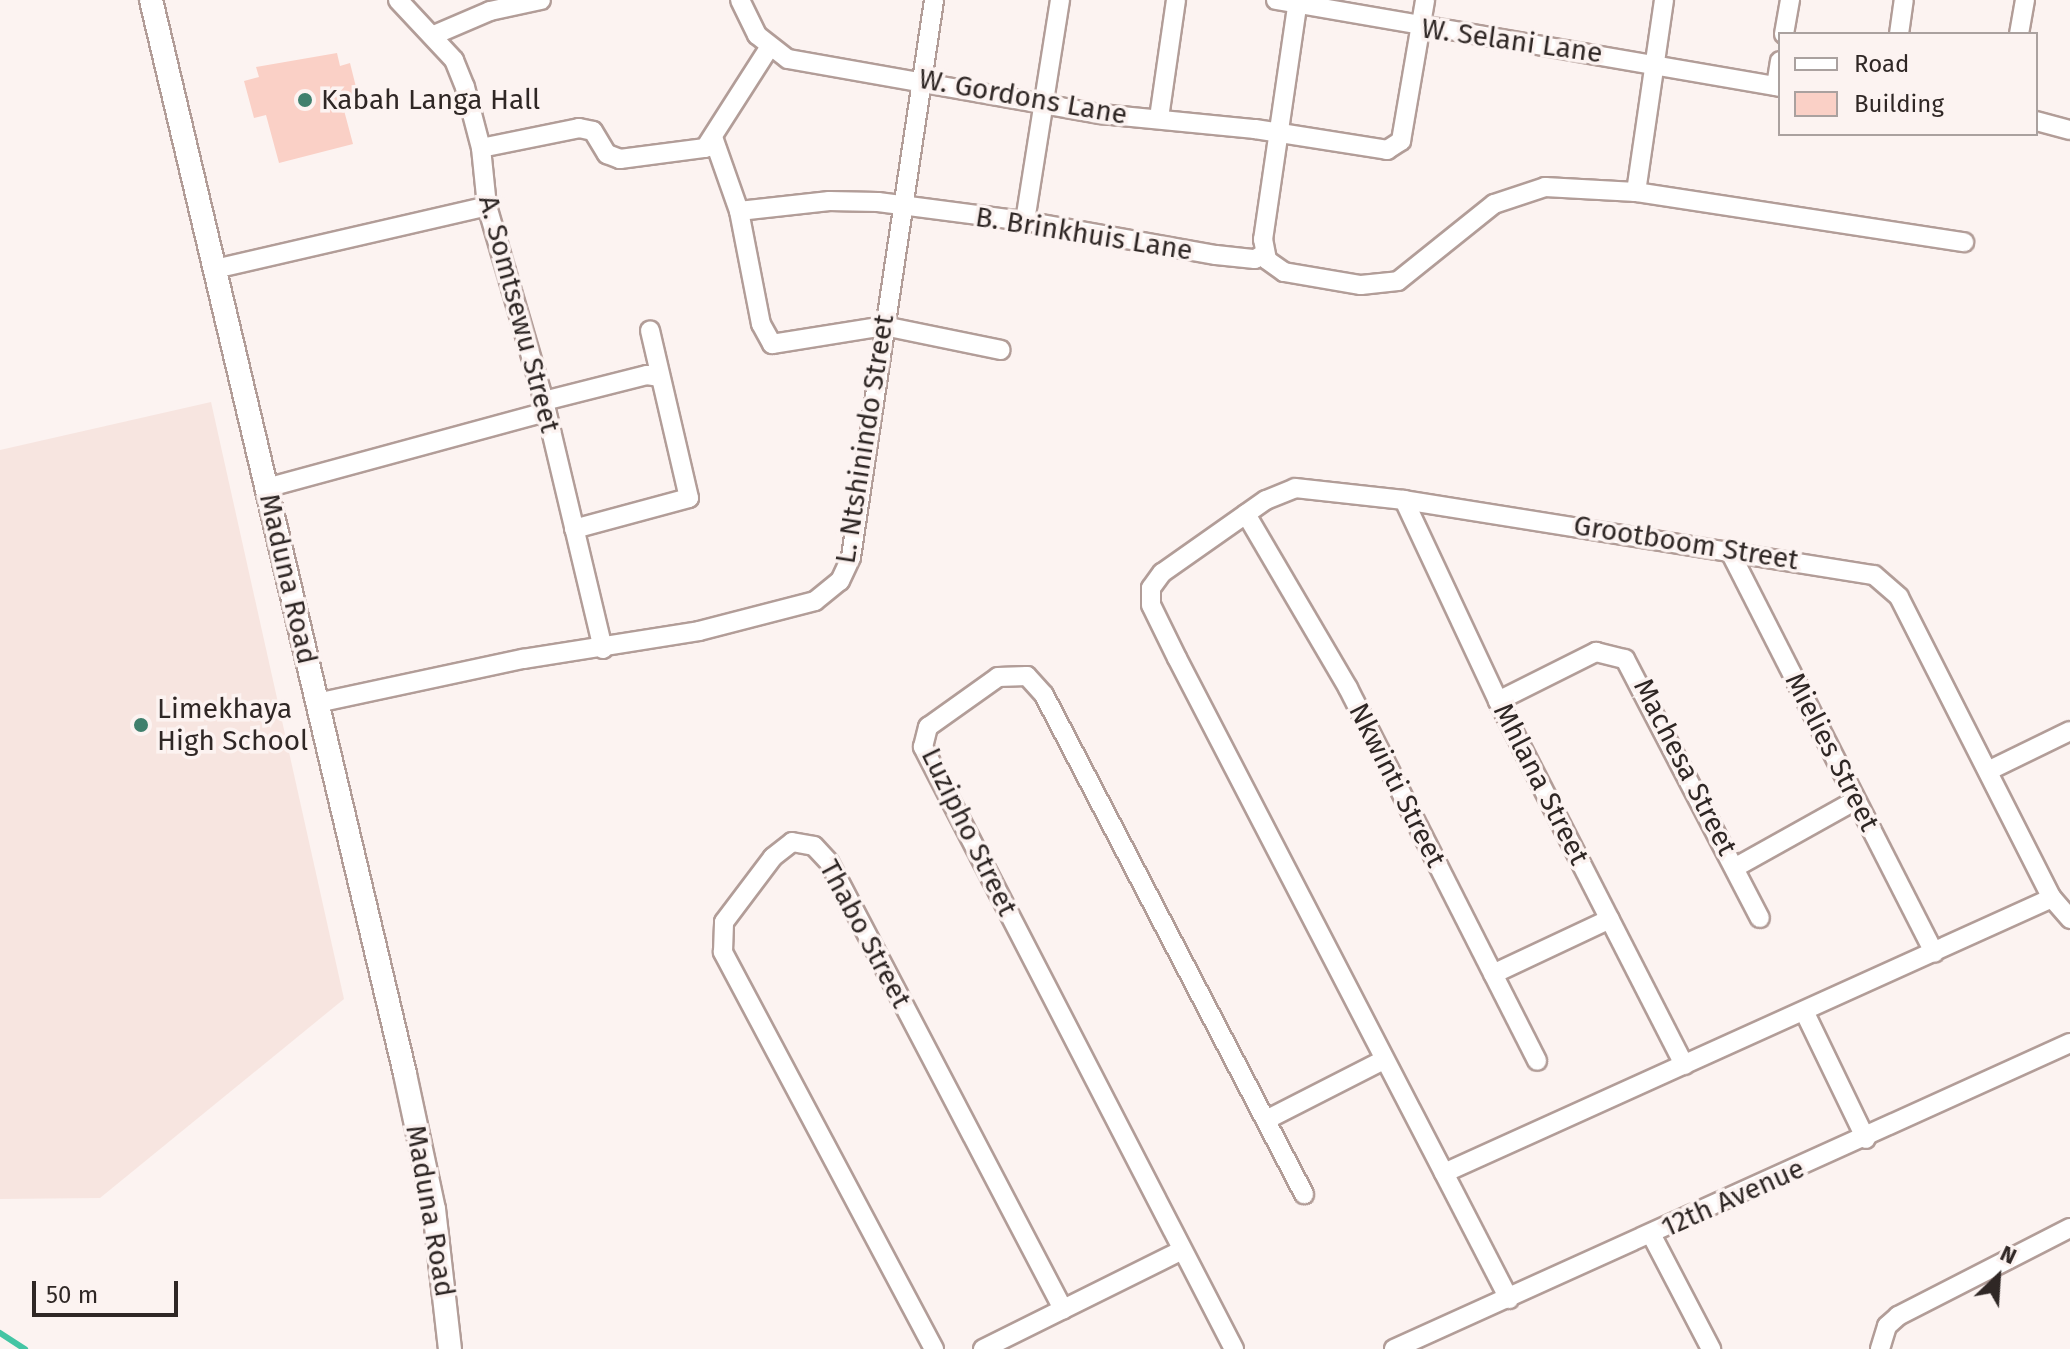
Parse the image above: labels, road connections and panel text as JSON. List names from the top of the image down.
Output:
{
  "streets": {
    "street": [
      "W. Selani Lane",
      "W. Gordons Lane",
      "B. Brinkhuis Lane",
      "A. Somtsewu Street",
      "L. Ntshinindo Street",
      "Grootboom Street",
      "Maduna Road",
      "Mielies Street",
      "Machesa Street",
      "Mhlana Street",
      "Nkwinti Street",
      "Luzipho Street",
      "Thabo Street",
      "12th Avenue"
    ]
  },
  "crossings": [
    ["W. Selani Lane", "W. Gordons Lane"],
    ["W. Gordons Lane", "L. Ntshinindo Street"],
    ["B. Brinkhuis Lane", "L. Ntshinindo Street"],
    ["A. Somtsewu Street", "L. Ntshinindo Street"],
    ["L. Ntshinindo Street", "Maduna Road"],
    ["Grootboom Street", "Mielies Street"],
    ["Grootboom Street", "Mhlana Street"],
    ["Grootboom Street", "Nkwinti Street"],
    ["Grootboom Street", "12th Avenue"],
    ["Machesa Street", "Mhlana Street"]
  ],
  "places": ["Kabah Langa Hall", "Limekhaya High School"],
  "legend": ["Road", "Building"],
  "scale_bar": "50 m",
  "north": "top right"
}
